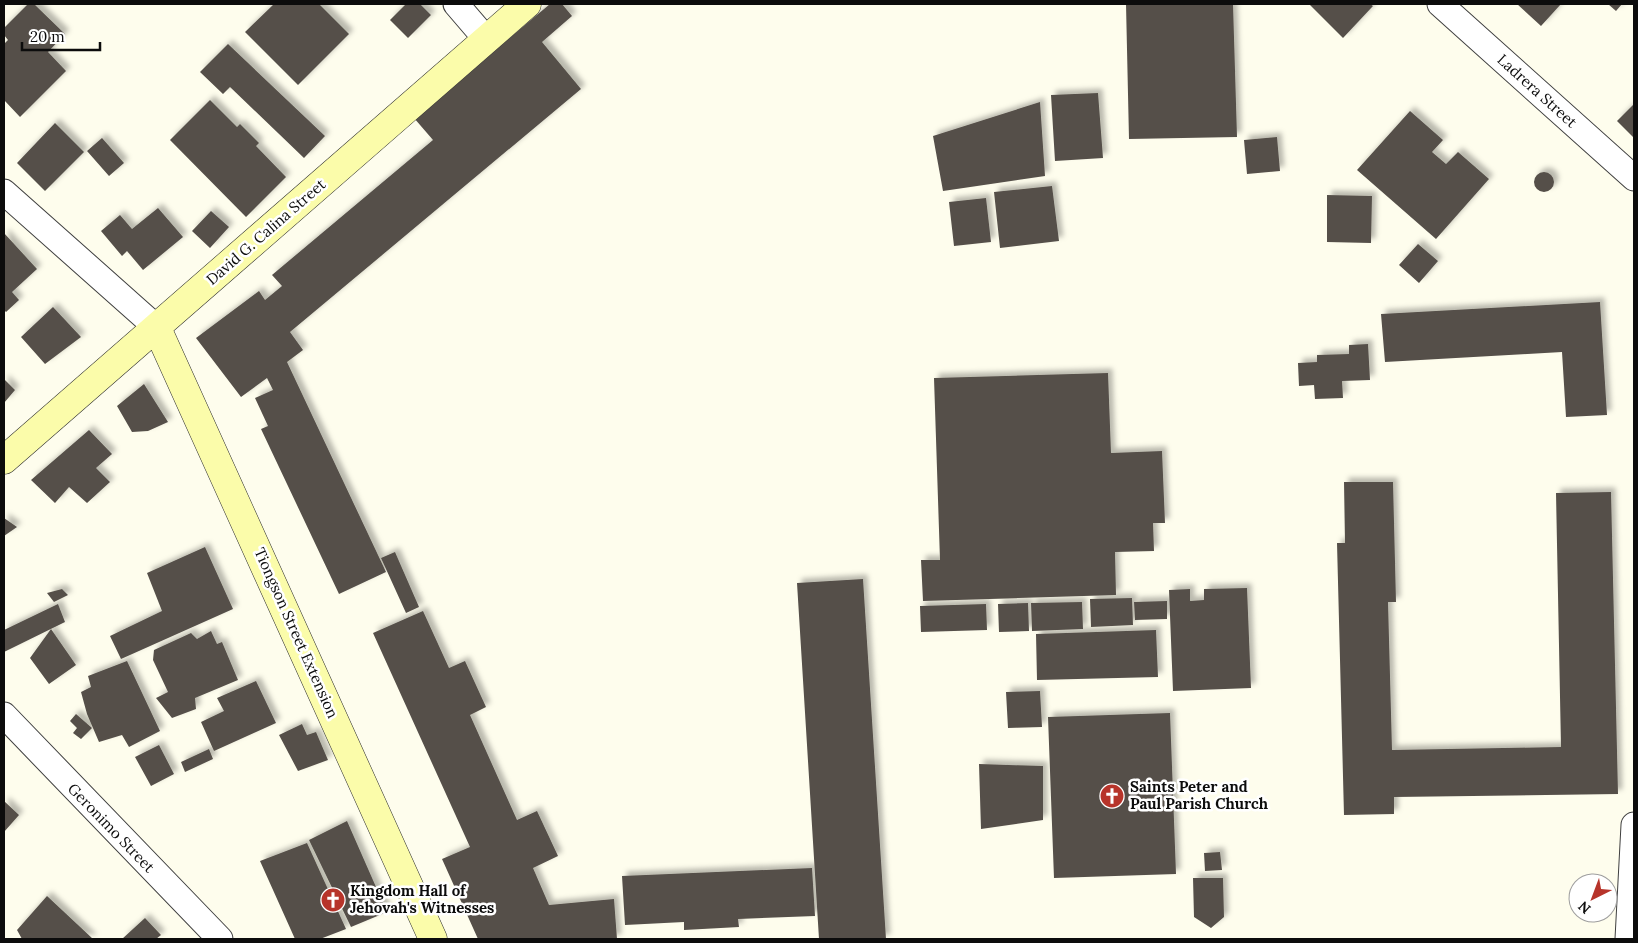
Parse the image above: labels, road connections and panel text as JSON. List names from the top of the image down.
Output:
{
  "streets": {
    "street": [
      "Ladrera Street",
      "David G. Calina Street",
      "Tiongson Street Extension",
      "Geronimo Street"
    ]
  },
  "crossings": [
    ["David G. Calina Street", "Tiongson Street Extension"]
  ],
  "places": {
    "church": ["Saints Peter and Paul Parish Church", "Kingdom Hall of Jehovah's Witnesses"]
  },
  "scale_bar": "20 m",
  "north": "bottom left"
}
